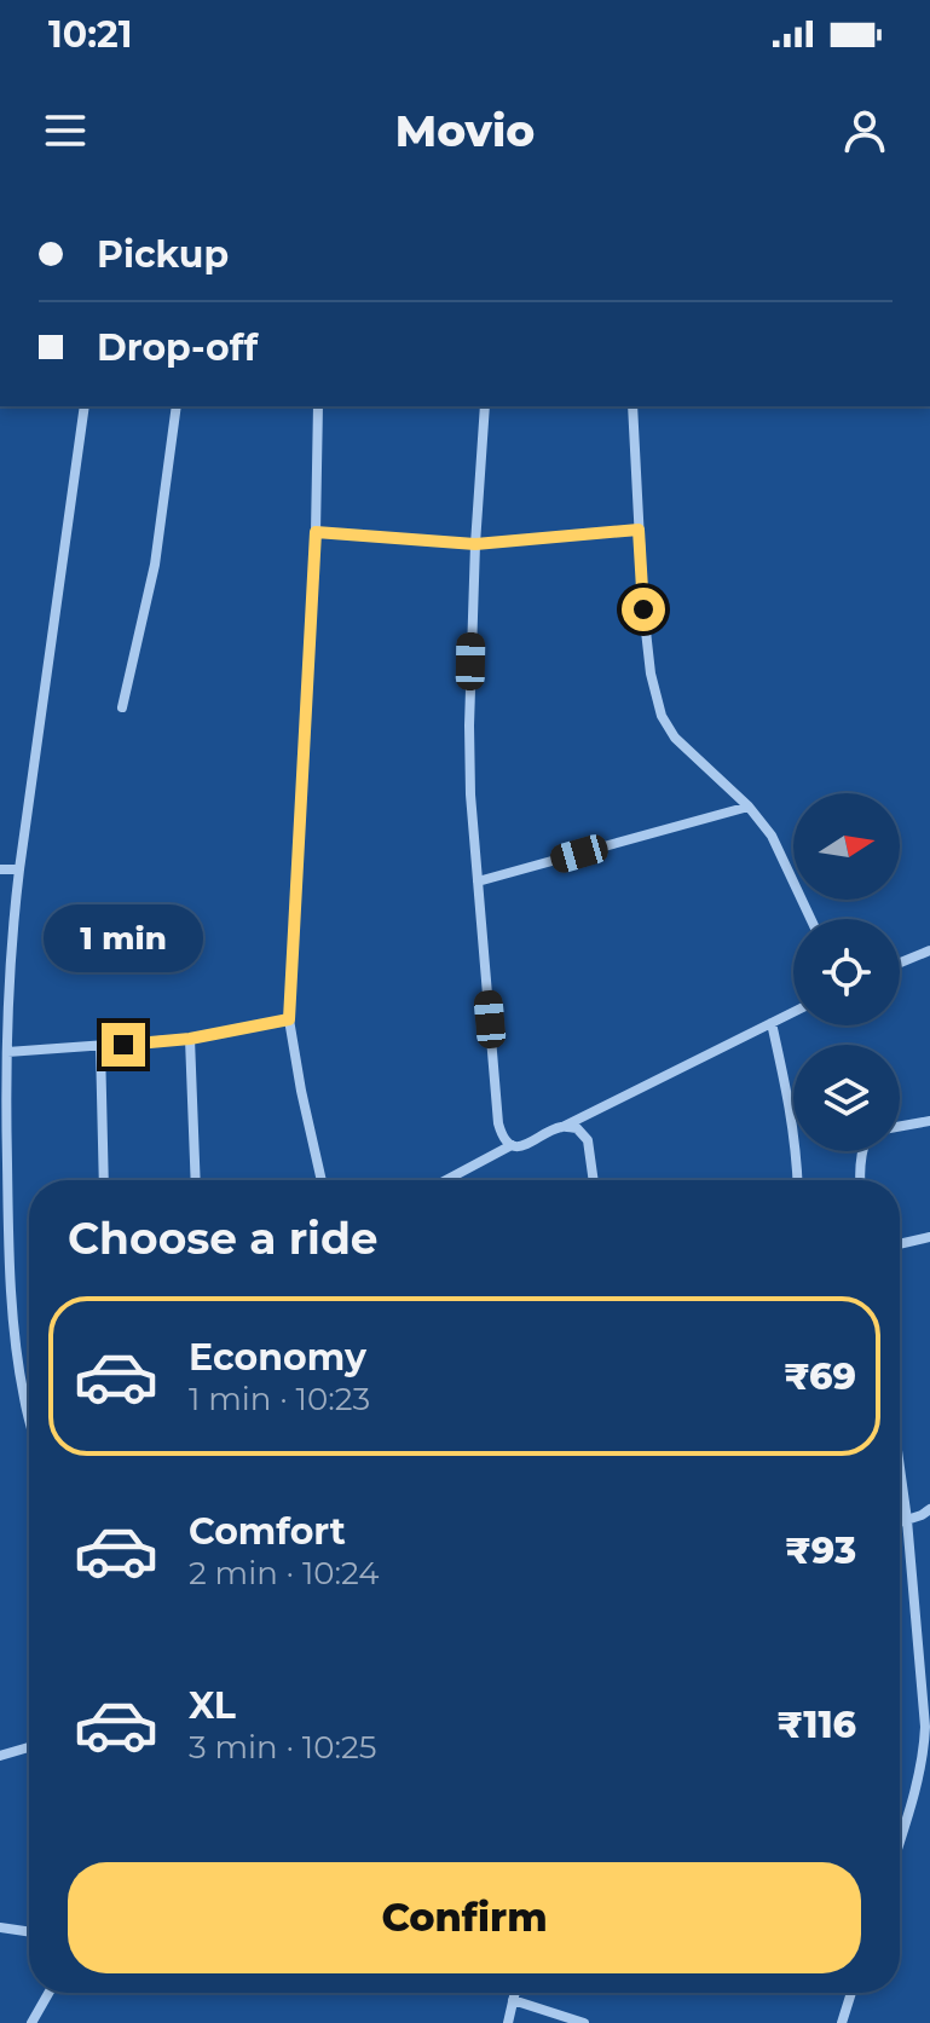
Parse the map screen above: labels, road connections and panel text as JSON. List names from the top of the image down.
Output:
{
  "north": "right",
  "page": {
    "status": "10:21",
    "header": "Movio",
    "banner": ["Pickup", "Drop-off"],
    "bubble": "1 min",
    "heading": "Choose a ride",
    "list": [
      {
        "name": "Economy",
        "note": "1 min · 10:23",
        "value": "₹69"
      },
      {
        "name": "Comfort",
        "note": "2 min · 10:24",
        "value": "₹93"
      },
      {
        "name": "XL",
        "note": "3 min · 10:25",
        "value": "₹116"
      }
    ],
    "buttons": "Confirm"
  }
}
